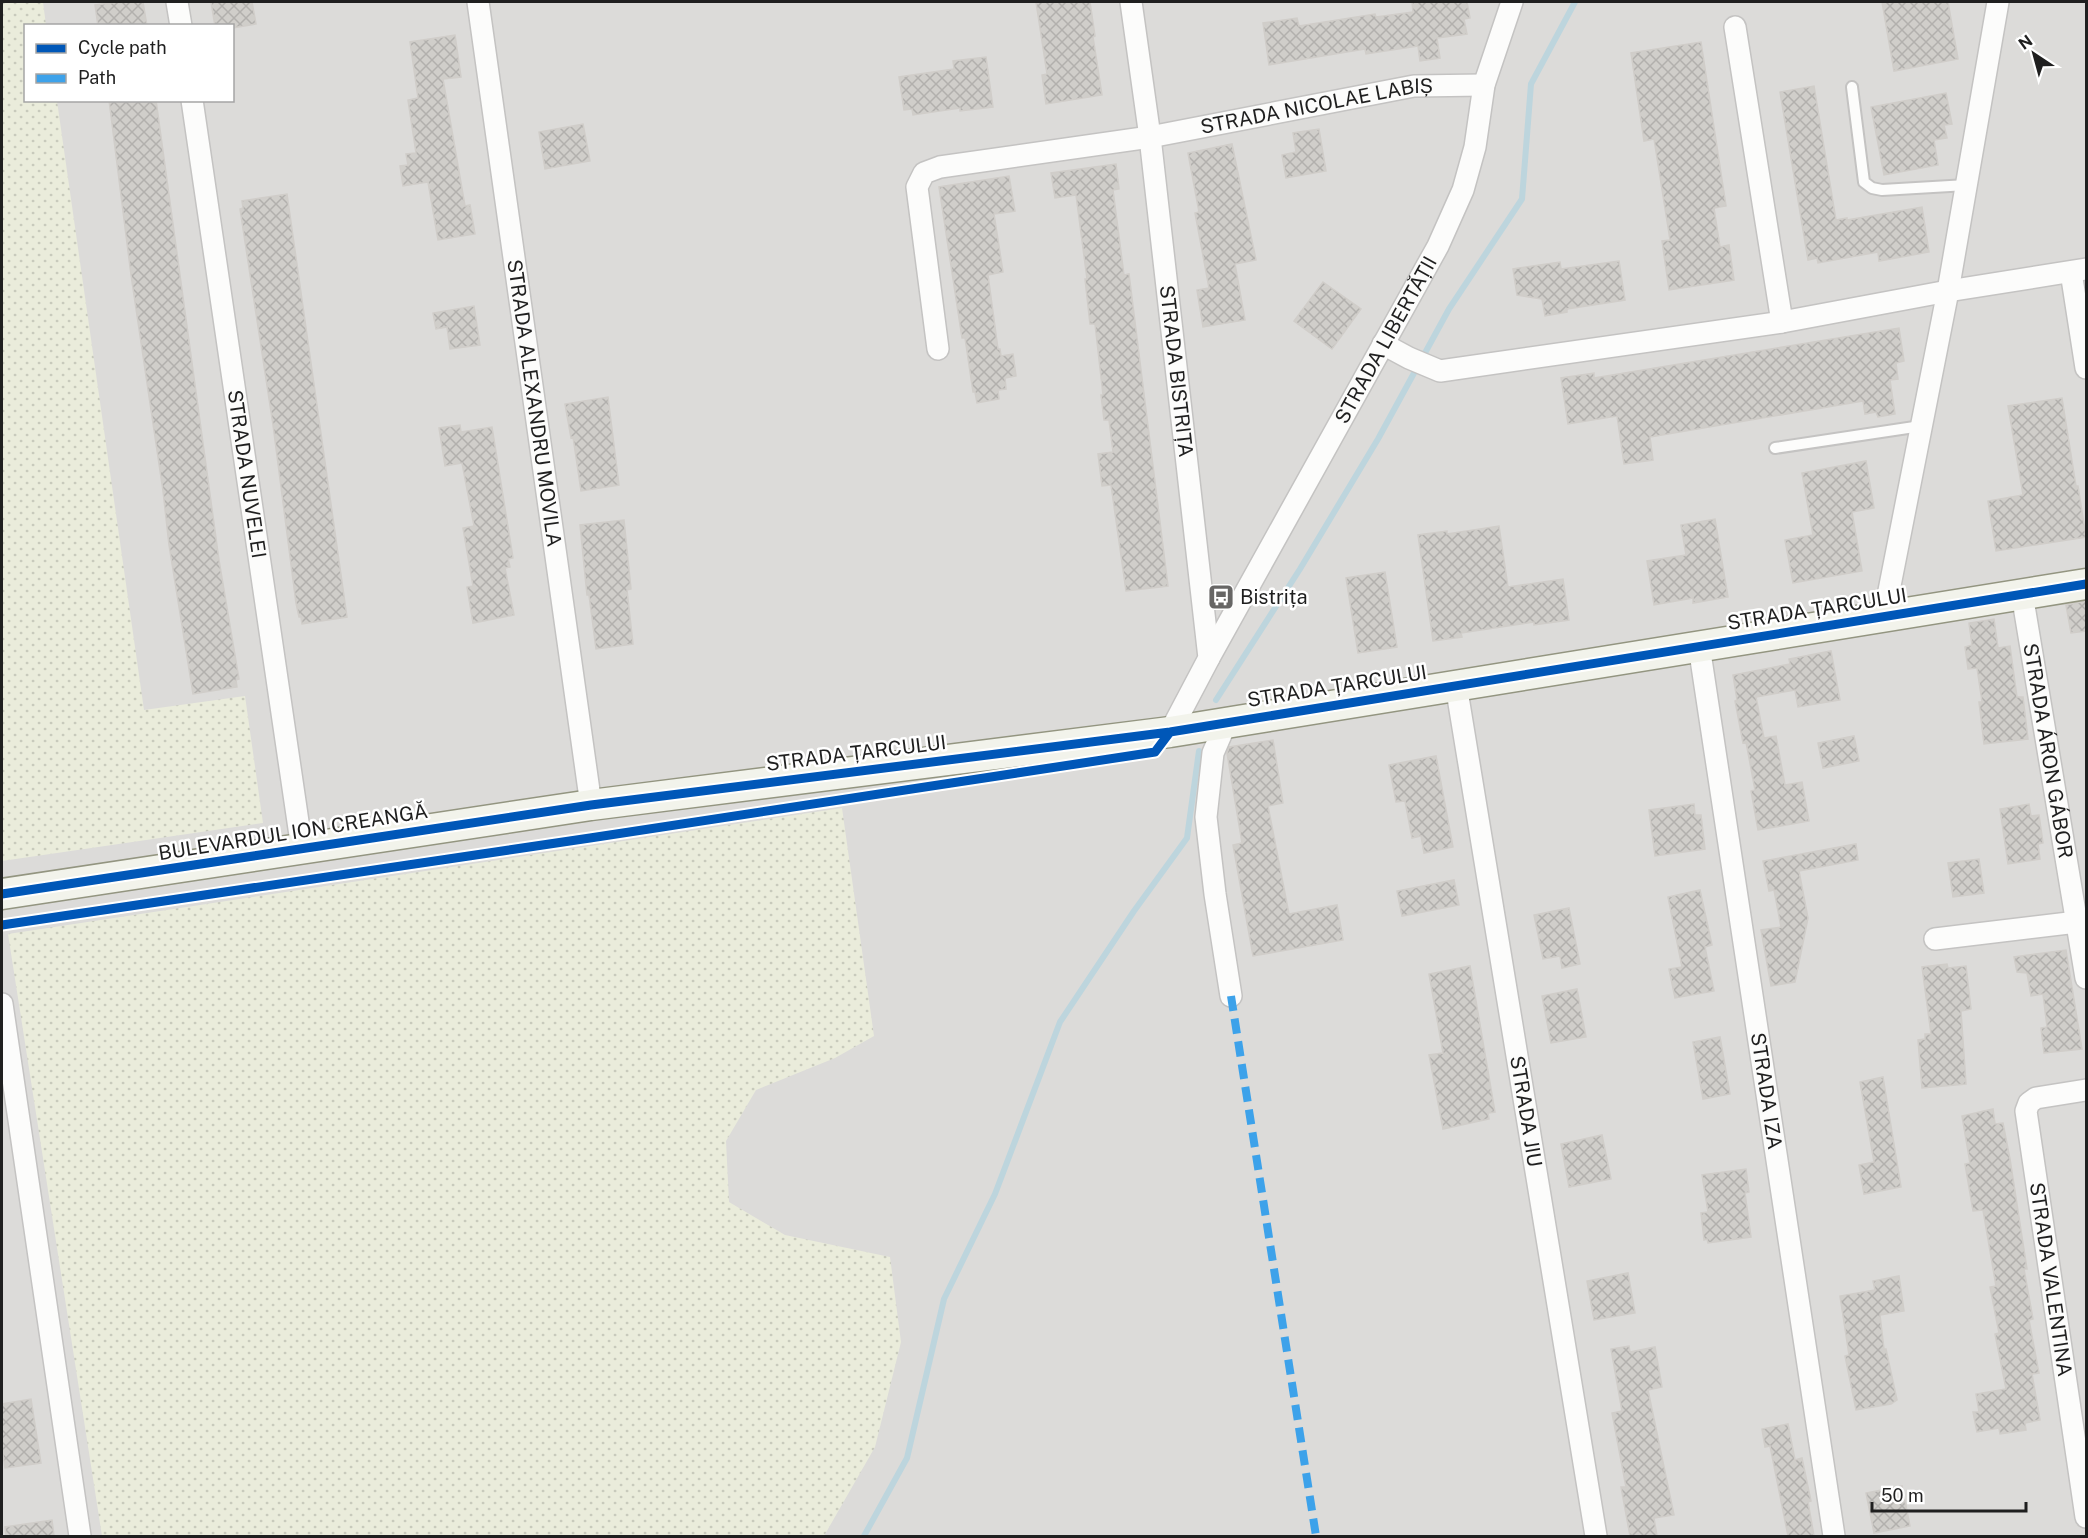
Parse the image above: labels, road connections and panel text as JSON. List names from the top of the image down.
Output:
{
  "streets": {
    "street": [
      "STRADA NICOLAE LABIȘ",
      "STRADA LIBERTĂȚII",
      "STRADA BISTRIȚA",
      "STRADA ALEXANDRU MOVILA",
      "STRADA NUVELEI",
      "STRADA ȚARCULUI",
      "STRADA ÁRON GÁBOR",
      "BULEVARDUL ION CREANGĂ",
      "STRADA IZA",
      "STRADA JIU",
      "STRADA VALENTINA"
    ]
  },
  "crossings": [
    ["STRADA NICOLAE LABIȘ", "STRADA LIBERTĂȚII"],
    ["STRADA NICOLAE LABIȘ", "STRADA BISTRIȚA"],
    ["STRADA LIBERTĂȚII", "STRADA BISTRIȚA"],
    ["STRADA ALEXANDRU MOVILA", "STRADA ȚARCULUI"],
    ["STRADA ALEXANDRU MOVILA", "BULEVARDUL ION CREANGĂ"],
    ["STRADA NUVELEI", "BULEVARDUL ION CREANGĂ"],
    ["STRADA ȚARCULUI", "STRADA ÁRON GÁBOR"],
    ["STRADA ȚARCULUI", "BULEVARDUL ION CREANGĂ"],
    ["STRADA ȚARCULUI", "STRADA IZA"],
    ["STRADA ȚARCULUI", "STRADA JIU"]
  ],
  "places": {
    "bus stop": ["Bistrița"]
  },
  "legend": ["Cycle path", "Path"],
  "scale_bar": "50 m",
  "north": "top left"
}
